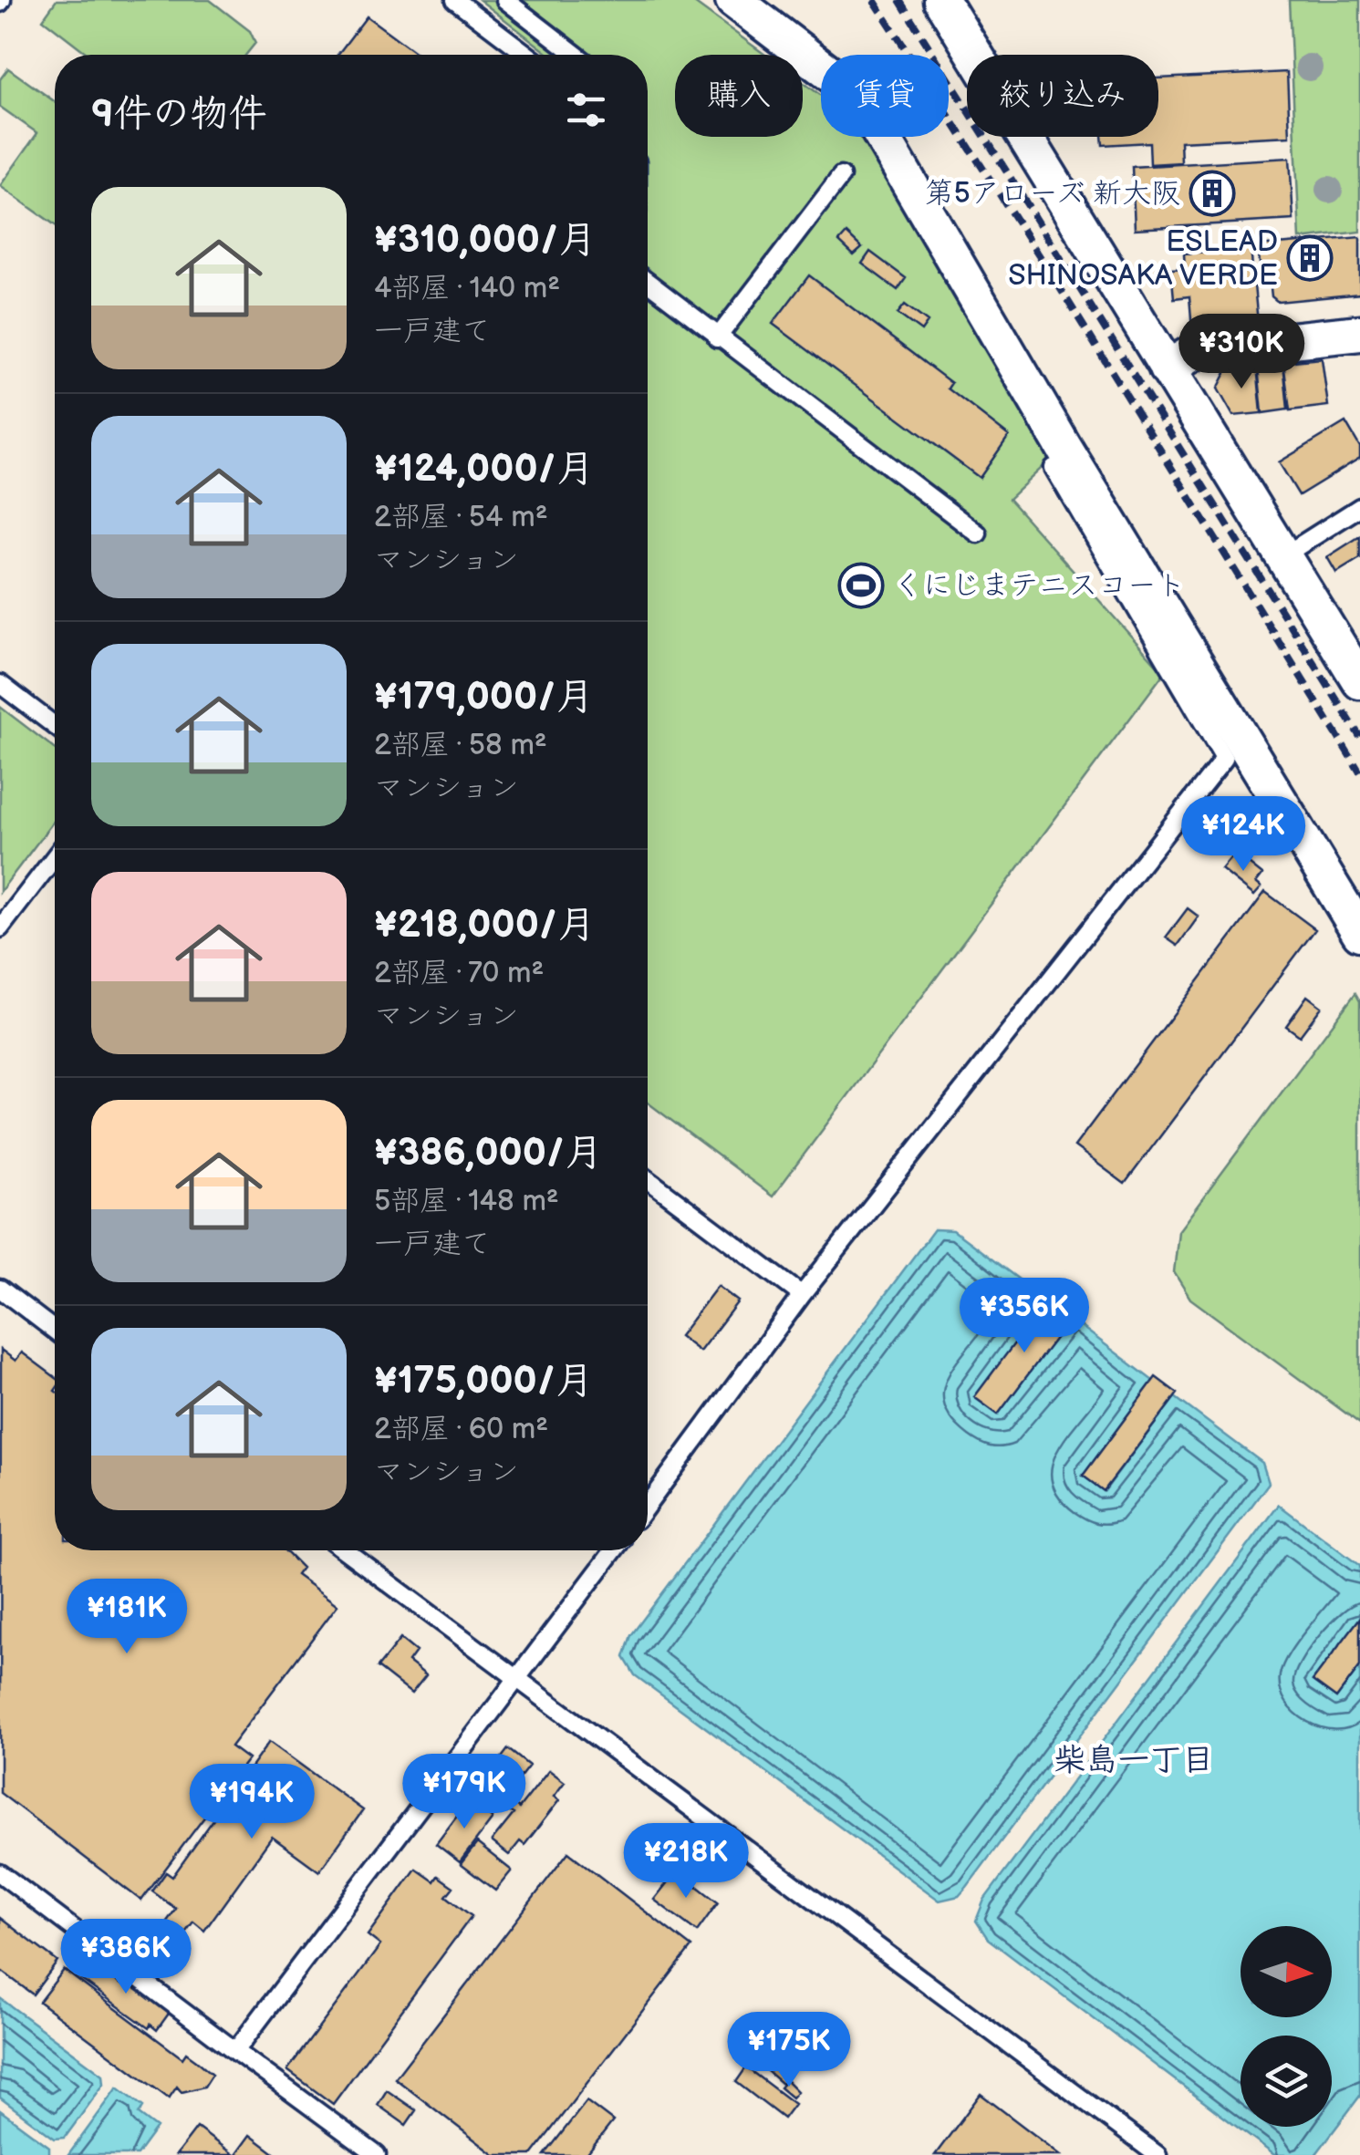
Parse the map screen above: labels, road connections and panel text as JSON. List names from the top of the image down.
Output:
{
  "districts": ["柴島一丁目"],
  "places": {
    "building": ["第5アローズ 新大阪", "ESLEAD SHINOSAKA VERDE"],
    "sports": ["くにじまテニスコート"]
  },
  "north": "right",
  "page": {
    "chip": ["購入", "賃貸", "絞り込み"],
    "heading": "9件の物件",
    "list": [
      {
        "name": "¥310,000/月",
        "note": "4部屋 · 140 m² · 一戸建て"
      },
      {
        "name": "¥124,000/月",
        "note": "2部屋 · 54 m² · マンション"
      },
      {
        "name": "¥179,000/月",
        "note": "2部屋 · 58 m² · マンション"
      },
      {
        "name": "¥218,000/月",
        "note": "2部屋 · 70 m² · マンション"
      },
      {
        "name": "¥386,000/月",
        "note": "5部屋 · 148 m² · 一戸建て"
      },
      {
        "name": "¥175,000/月",
        "note": "2部屋 · 60 m² · マンション"
      }
    ],
    "price": [
      "¥310K",
      "¥124K",
      "¥356K",
      "¥181K",
      "¥179K",
      "¥194K",
      "¥218K",
      "¥386K",
      "¥175K"
    ]
  }
}
